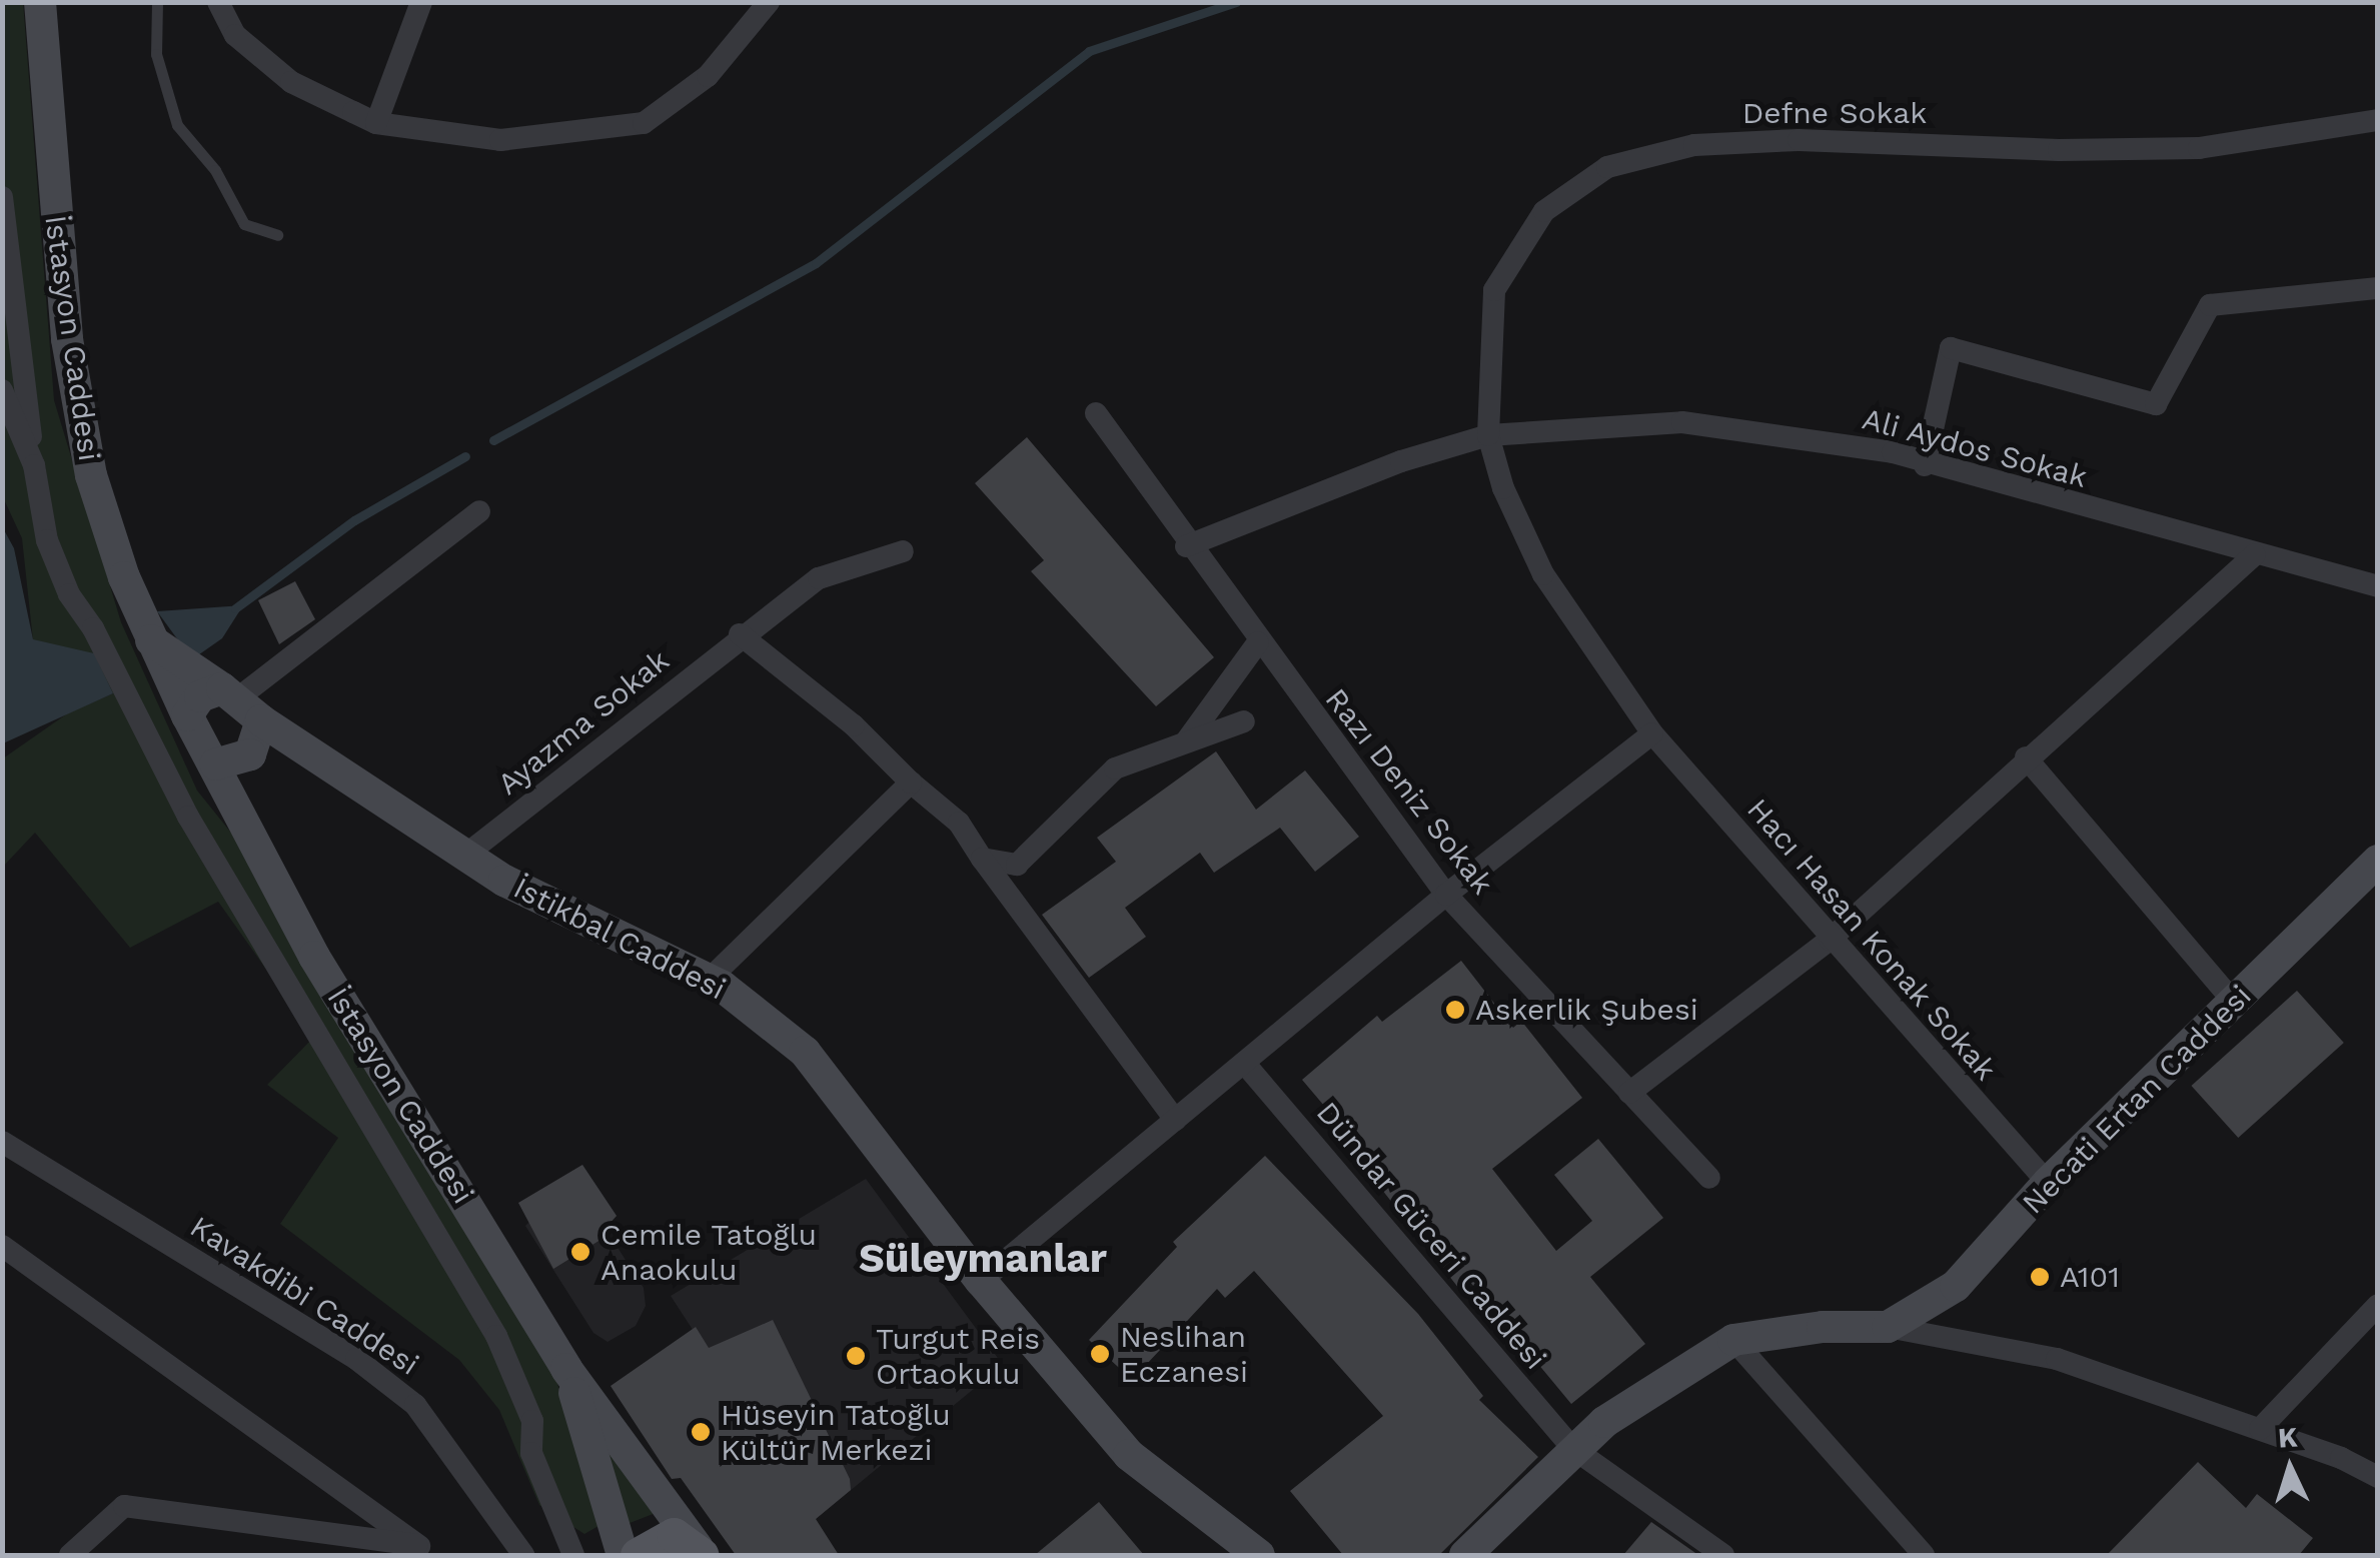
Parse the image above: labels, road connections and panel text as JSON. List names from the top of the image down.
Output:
{
  "streets": {
    "street": [
      "Defne Sokak",
      "İstasyon Caddesi",
      "Ali Aydos Sokak",
      "Ayazma Sokak",
      "Razı Deniz Sokak",
      "İstikbal Caddesi",
      "Hacı Hasan Konak Sokak",
      "Necati Ertan Caddesi",
      "Dündar Güceri Caddesi",
      "Kavakdibi Caddesi"
    ]
  },
  "crossings": [
    ["Defne Sokak", "Ali Aydos Sokak"],
    ["Defne Sokak", "Hacı Hasan Konak Sokak"],
    ["İstasyon Caddesi", "İstikbal Caddesi"],
    ["Ali Aydos Sokak", "Razı Deniz Sokak"],
    ["Ayazma Sokak", "İstikbal Caddesi"],
    ["Hacı Hasan Konak Sokak", "Necati Ertan Caddesi"]
  ],
  "districts": ["Süleymanlar"],
  "places": [
    "Askerlik Şubesi",
    "Cemile Tatoğlu Anaokulu",
    "A101",
    "Neslihan Eczanesi",
    "Turgut Reis Ortaokulu",
    "Hüseyin Tatoğlu Kültür Merkezi"
  ],
  "north": "top"
}
